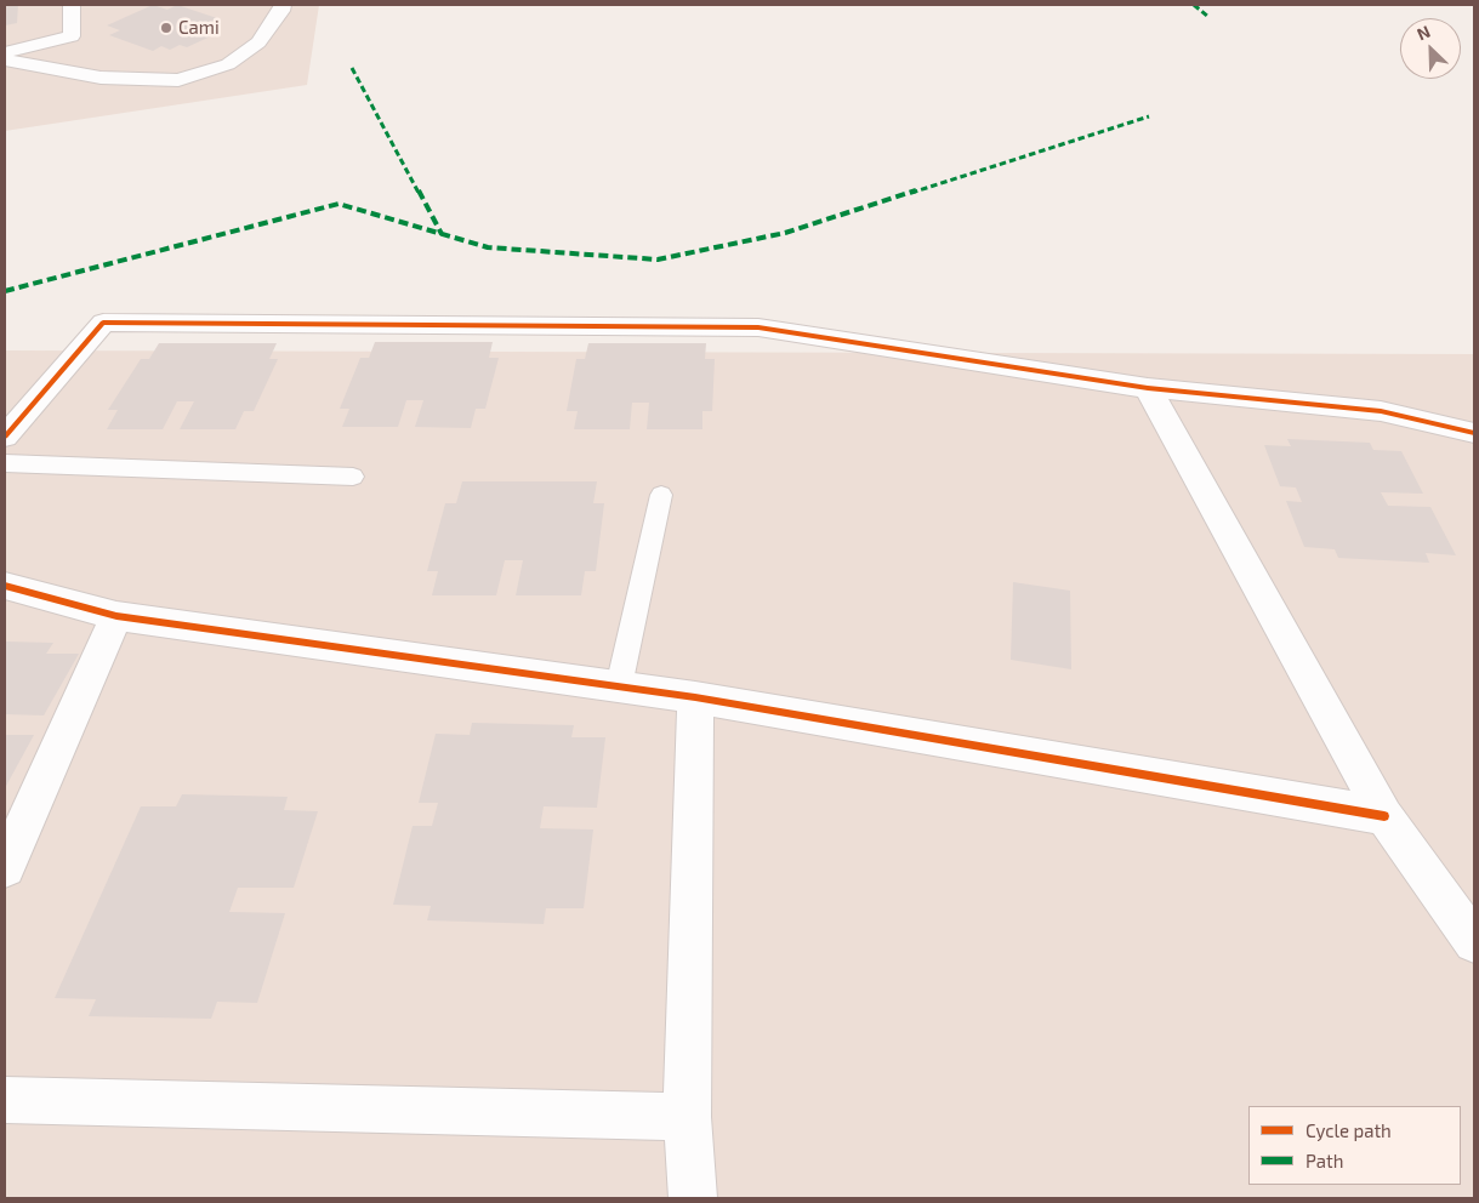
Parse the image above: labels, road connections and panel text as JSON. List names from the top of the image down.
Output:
{
  "places": ["Cami"],
  "legend": ["Cycle path", "Path"],
  "north": "top left"
}
